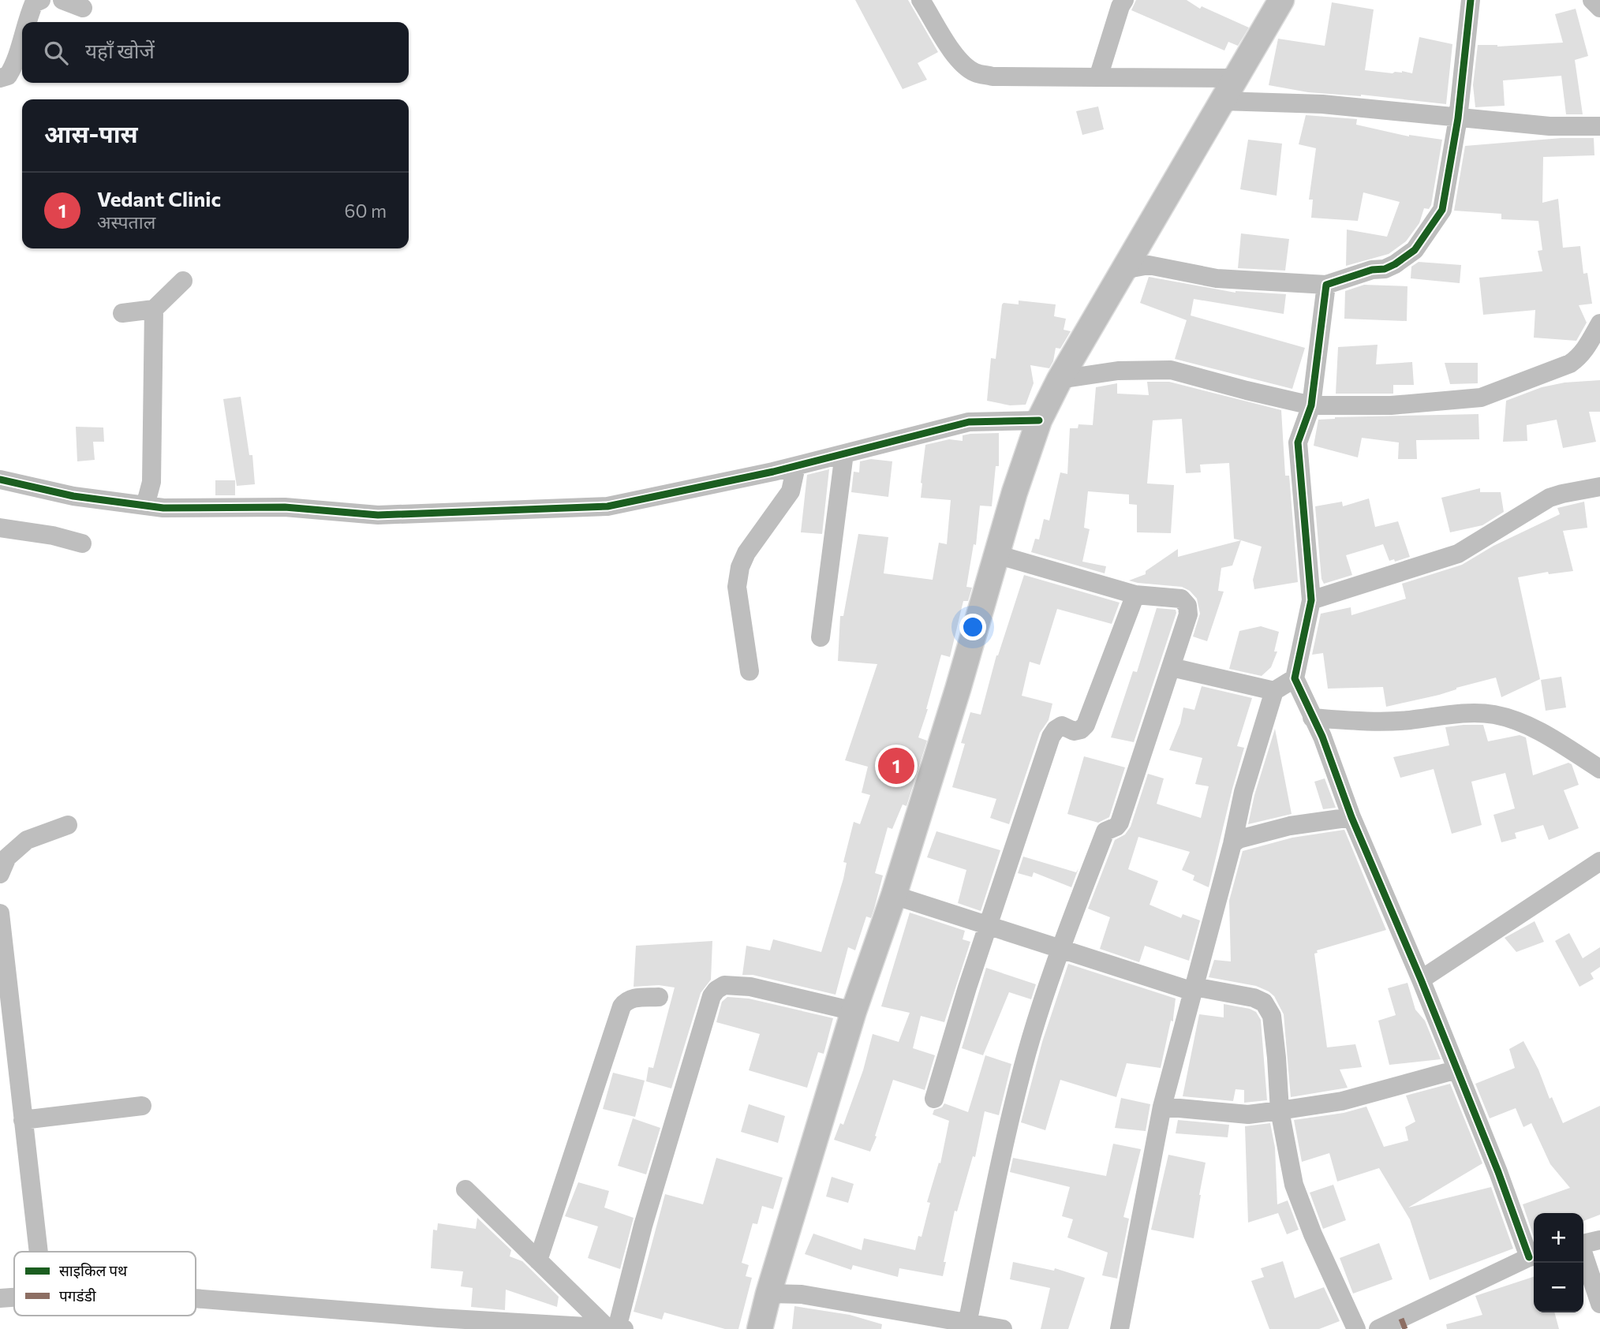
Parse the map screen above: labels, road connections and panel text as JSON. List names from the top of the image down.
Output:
{
  "legend": ["साइकिल पथ", "पगडंडी"],
  "page": {
    "search": "यहाँ खोजें",
    "heading": "आस-पास",
    "list": [
      {
        "mark": "1",
        "name": "Vedant Clinic",
        "note": "अस्पताल",
        "value": "60 m"
      }
    ],
    "pins": "1",
    "map_buttons": ["+", "−"]
  }
}
